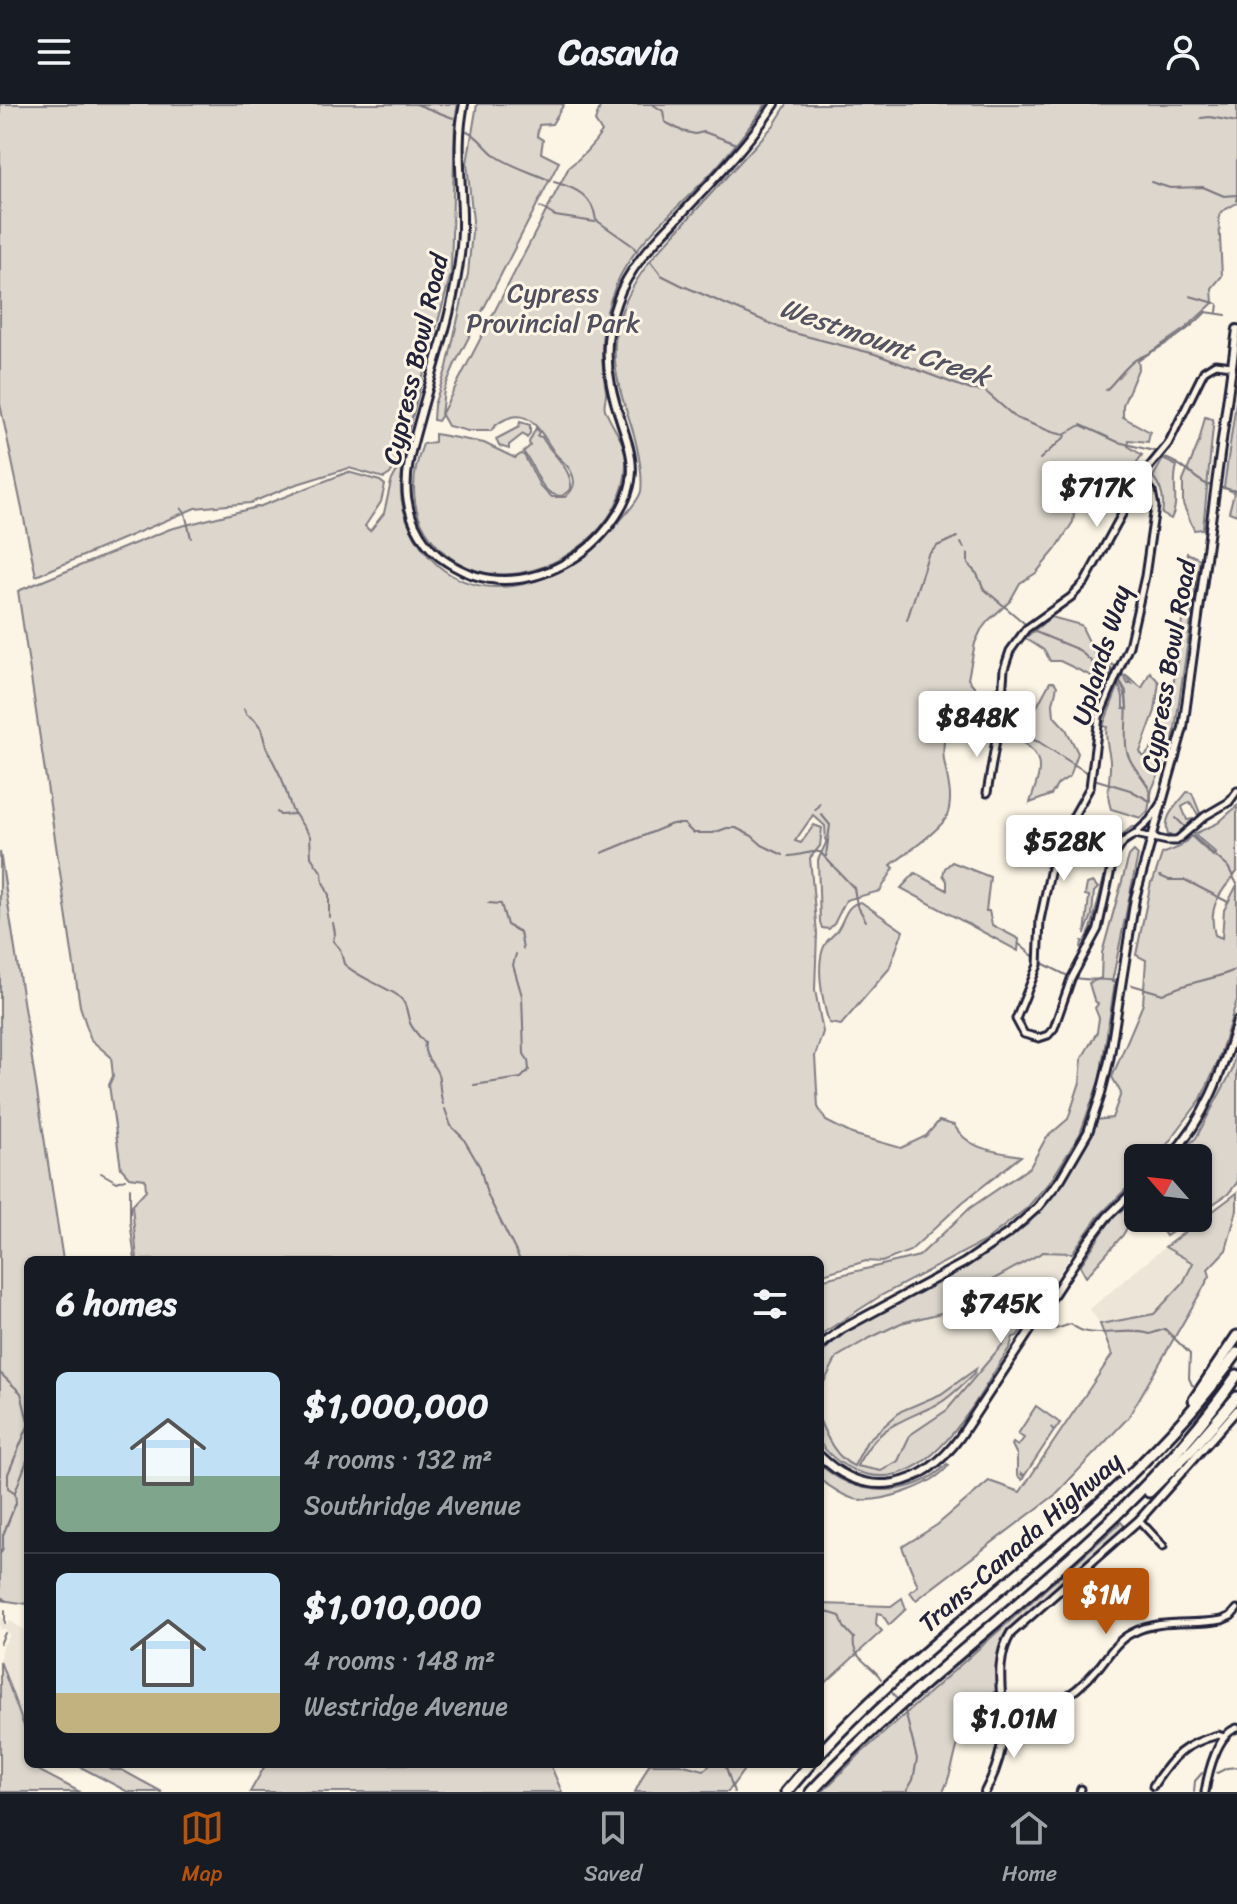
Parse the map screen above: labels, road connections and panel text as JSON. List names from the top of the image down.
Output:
{
  "streets": {
    "highway": ["Trans-Canada Highway"],
    "street": ["Cypress Bowl Road", "Uplands Way"]
  },
  "water": ["Westmount Creek"],
  "parks": ["Cypress Provincial Park"],
  "north": "top left",
  "page": {
    "header": "Casavia",
    "price": [
      "$717K",
      "$848K",
      "$528K",
      "$745K",
      "$1M",
      "$1.01M"
    ],
    "heading": "6 homes",
    "list": [
      {
        "name": "$1,000,000",
        "note": "4 rooms · 132 m² · Southridge Avenue"
      },
      {
        "name": "$1,010,000",
        "note": "4 rooms · 148 m² · Westridge Avenue"
      }
    ],
    "tabs": ["Map", "Saved", "Home"]
  }
}
